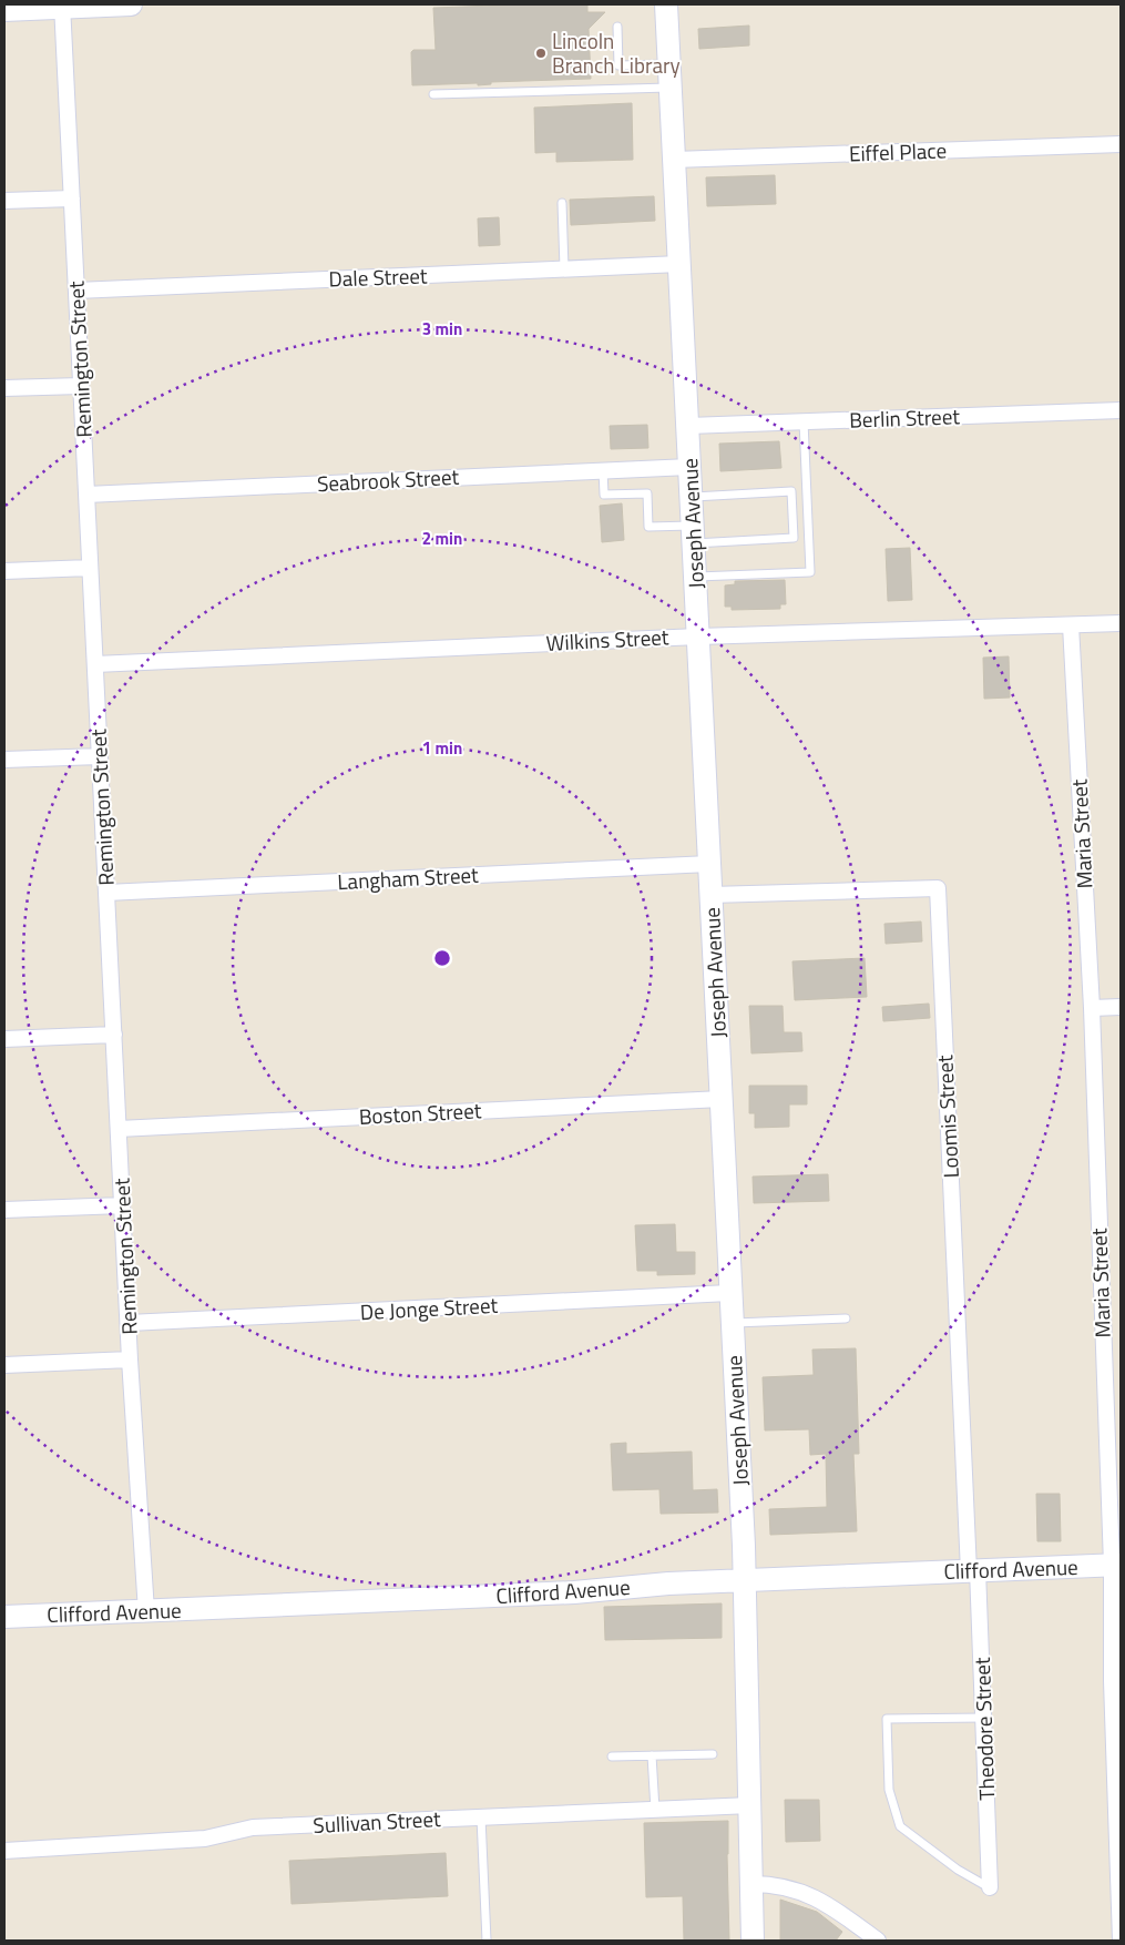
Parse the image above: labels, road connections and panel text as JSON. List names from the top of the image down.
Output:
{
  "streets": {
    "main road": ["Joseph Avenue", "Clifford Avenue"],
    "street": [
      "Eiffel Place",
      "Dale Street",
      "Remington Street",
      "Berlin Street",
      "Seabrook Street",
      "Wilkins Street",
      "Maria Street",
      "Langham Street",
      "Boston Street",
      "Loomis Street",
      "De Jonge Street",
      "Theodore Street",
      "Sullivan Street"
    ]
  },
  "crossings": [
    ["Eiffel Place", "Joseph Avenue"],
    ["Dale Street", "Remington Street"],
    ["Dale Street", "Joseph Avenue"],
    ["Remington Street", "Seabrook Street"],
    ["Remington Street", "Wilkins Street"],
    ["Remington Street", "Langham Street"],
    ["Remington Street", "Boston Street"],
    ["Remington Street", "De Jonge Street"],
    ["Remington Street", "Clifford Avenue"],
    ["Berlin Street", "Joseph Avenue"],
    ["Seabrook Street", "Joseph Avenue"],
    ["Joseph Avenue", "Wilkins Street"],
    ["Joseph Avenue", "Langham Street"],
    ["Joseph Avenue", "Boston Street"],
    ["Joseph Avenue", "Loomis Street"],
    ["Joseph Avenue", "De Jonge Street"],
    ["Joseph Avenue", "Clifford Avenue"],
    ["Joseph Avenue", "Sullivan Street"],
    ["Wilkins Street", "Maria Street"],
    ["Maria Street", "Clifford Avenue"],
    ["Loomis Street", "Clifford Avenue"],
    ["Loomis Street", "Theodore Street"],
    ["Clifford Avenue", "Theodore Street"]
  ],
  "places": ["Lincoln Branch Library"],
  "rings": ["3 min", "2 min", "1 min"]
}
